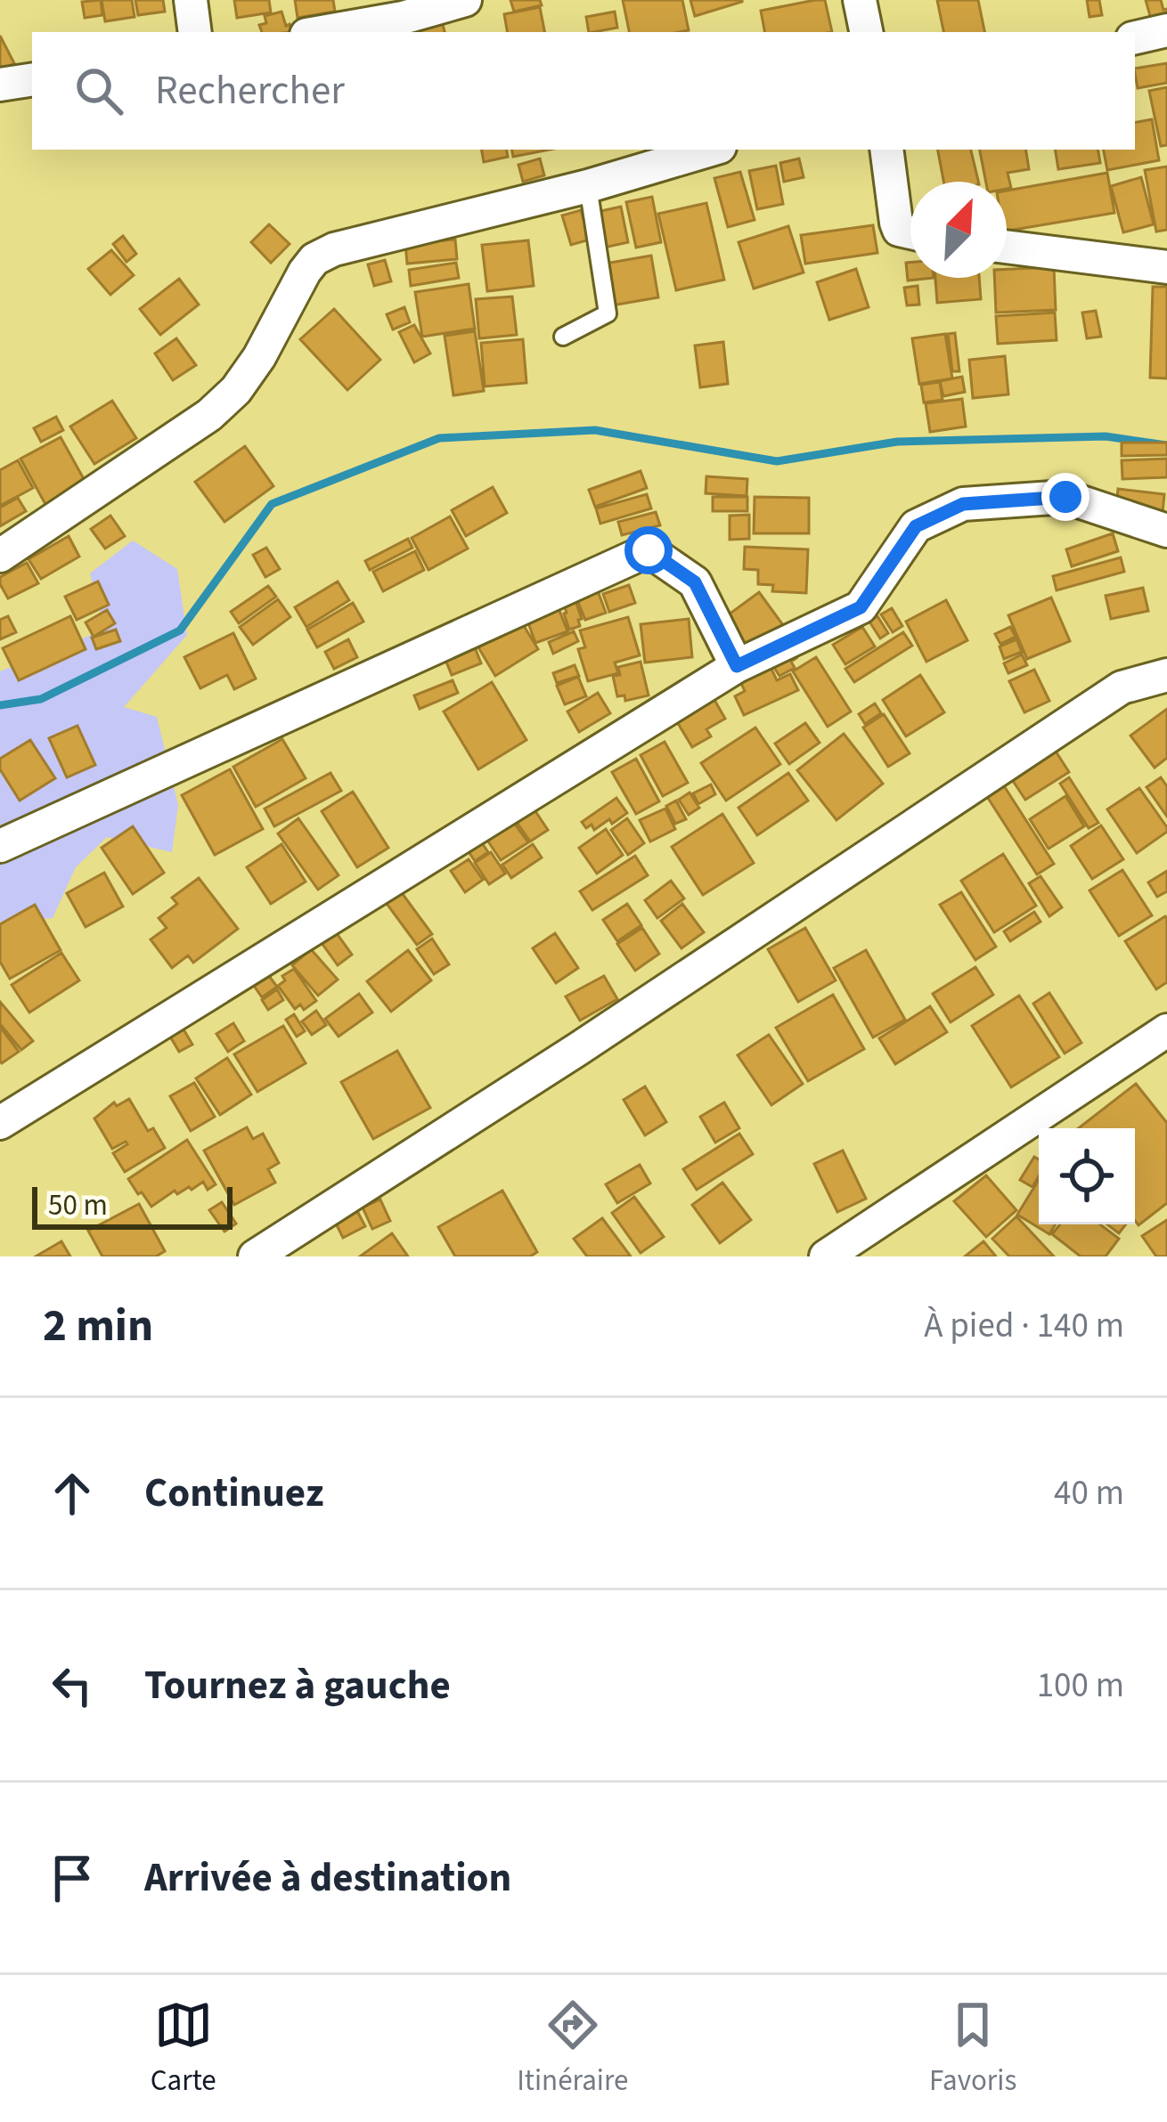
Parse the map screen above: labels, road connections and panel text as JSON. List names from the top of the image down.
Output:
{
  "scale_bar": "50 m",
  "north": "top right",
  "page": {
    "search": "Rechercher",
    "scale": "50 m",
    "heading": ["2 min", "À pied · 140 m"],
    "list": [
      ["Continuez", "40 m"],
      ["Tournez à gauche", "100 m"],
      "Arrivée à destination"
    ],
    "nav": ["Carte", "Itinéraire", "Favoris"]
  }
}
